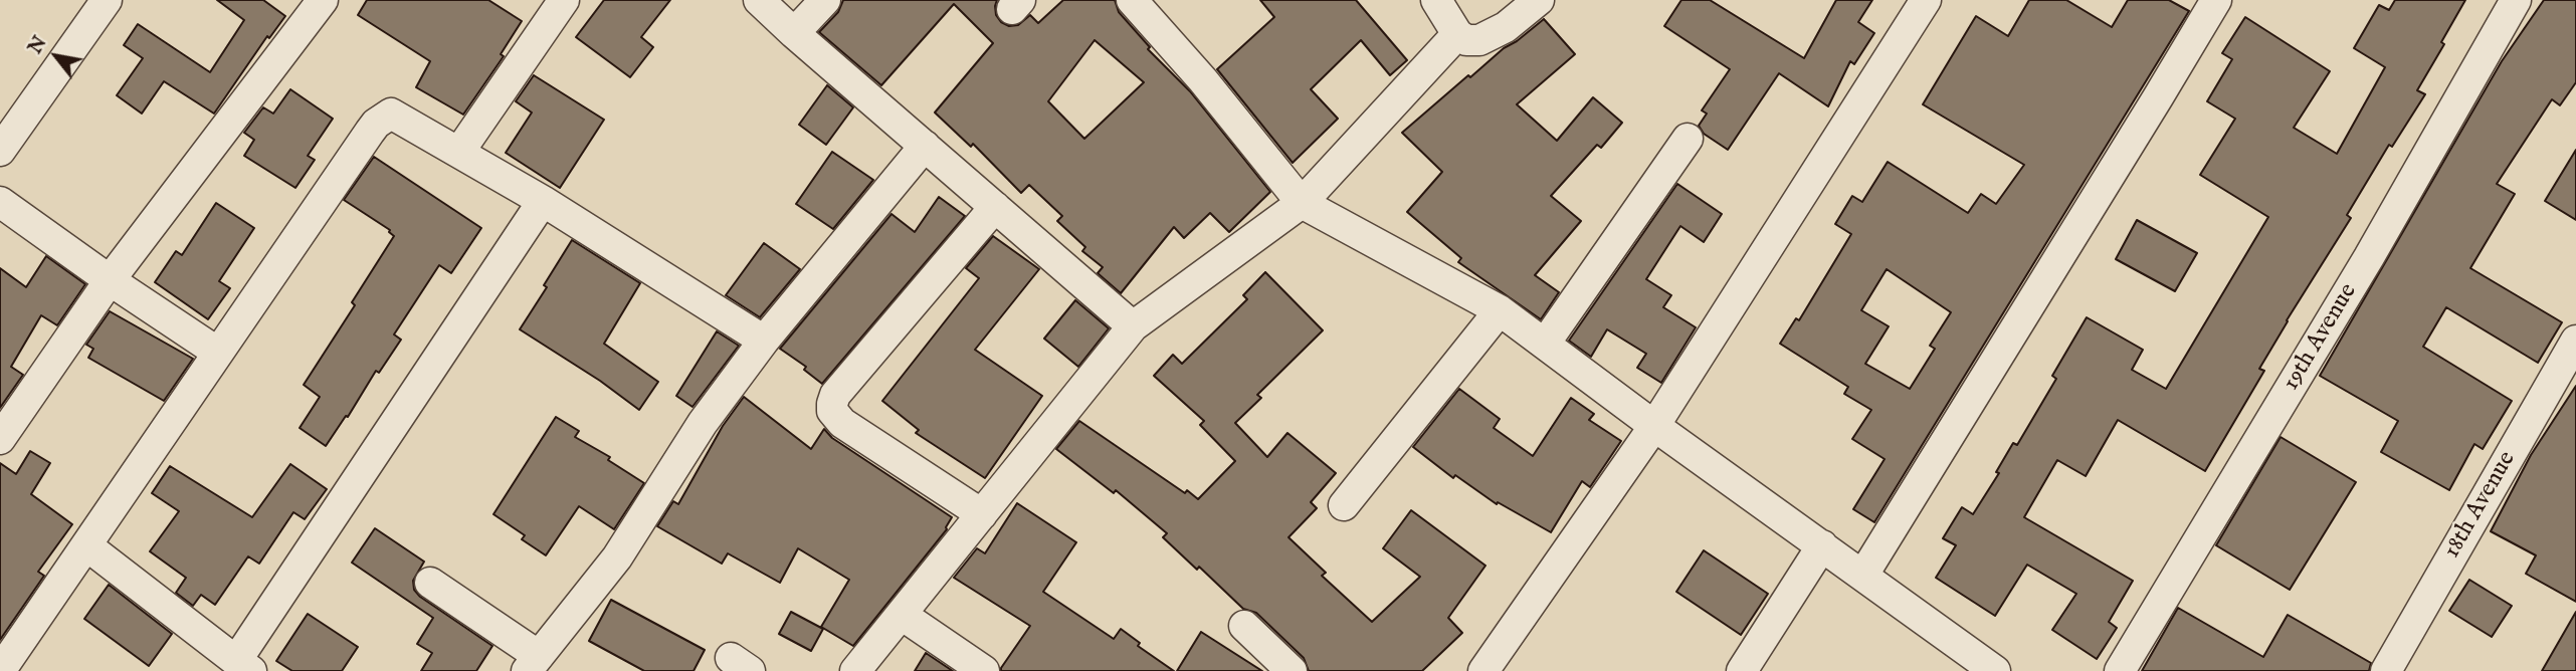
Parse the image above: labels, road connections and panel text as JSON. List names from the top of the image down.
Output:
{
  "streets": {
    "street": ["19th Avenue", "18th Avenue"]
  },
  "north": "top left"
}
